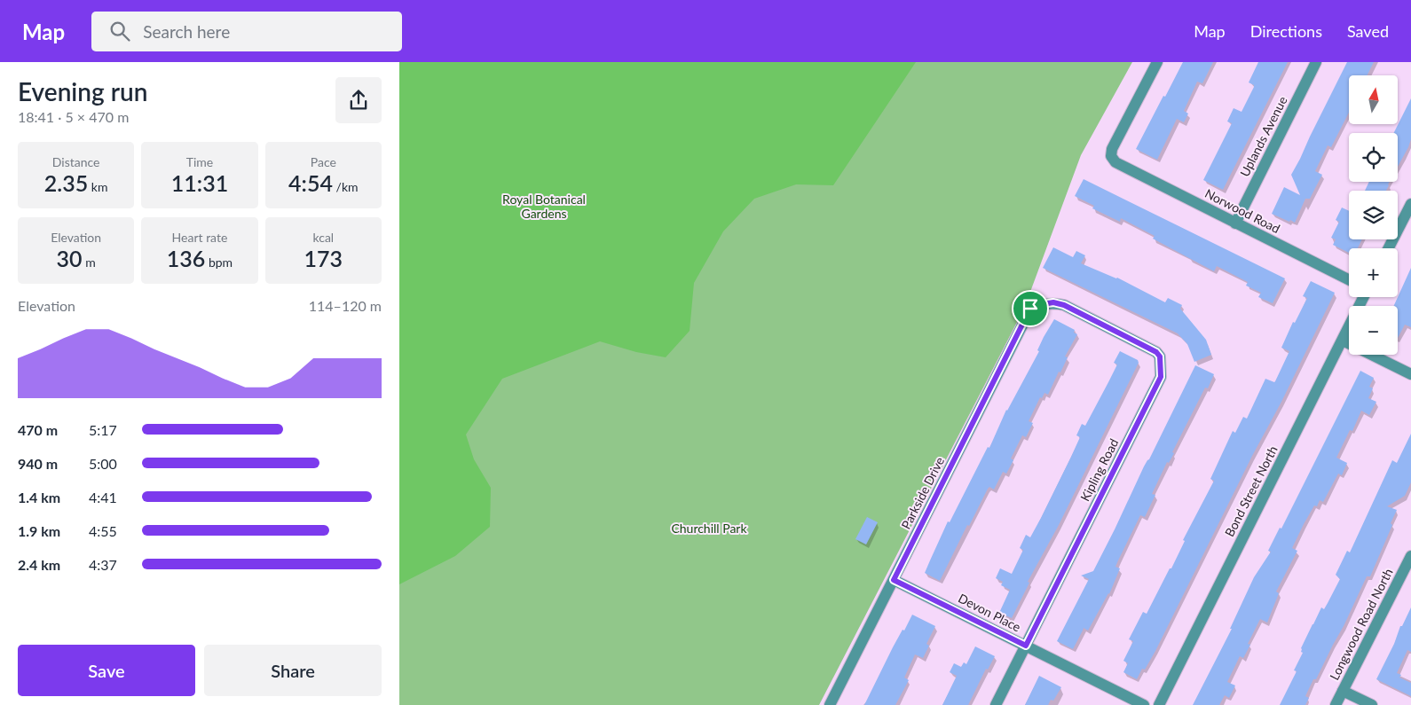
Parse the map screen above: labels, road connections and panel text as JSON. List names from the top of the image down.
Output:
{
  "streets": {
    "street": [
      "Uplands Avenue",
      "Norwood Road",
      "Kipling Road",
      "Bond Street North",
      "Parkside Drive",
      "Devon Place",
      "Longwood Road North"
    ]
  },
  "crossings": [
    ["Uplands Avenue", "Norwood Road"],
    ["Kipling Road", "Parkside Drive"],
    ["Kipling Road", "Devon Place"],
    ["Parkside Drive", "Devon Place"]
  ],
  "parks": ["Royal Botanical Gardens", "Churchill Park"],
  "north": "top",
  "page": {
    "header": "Map",
    "search": "Search here",
    "nav": ["Map", "Directions", "Saved"],
    "heading": ["Evening run", "18:41 · 5 × 470 m"],
    "map_buttons": ["+", "−"],
    "stats": [
      ["Distance", "2.35 km"],
      ["Time", "11:31"],
      ["Pace", "4:54 /km"],
      ["Elevation", "30 m"],
      ["Heart rate", "136 bpm"],
      ["kcal", "173"]
    ],
    "chart": ["Elevation", "114–120 m"],
    "list": [
      {
        "name": "470 m",
        "note": "5:17"
      },
      {
        "name": "940 m",
        "note": "5:00"
      },
      {
        "name": "1.4 km",
        "note": "4:41"
      },
      {
        "name": "1.9 km",
        "note": "4:55"
      },
      {
        "name": "2.4 km",
        "note": "4:37"
      }
    ],
    "buttons": ["Save", "Share"]
  }
}
